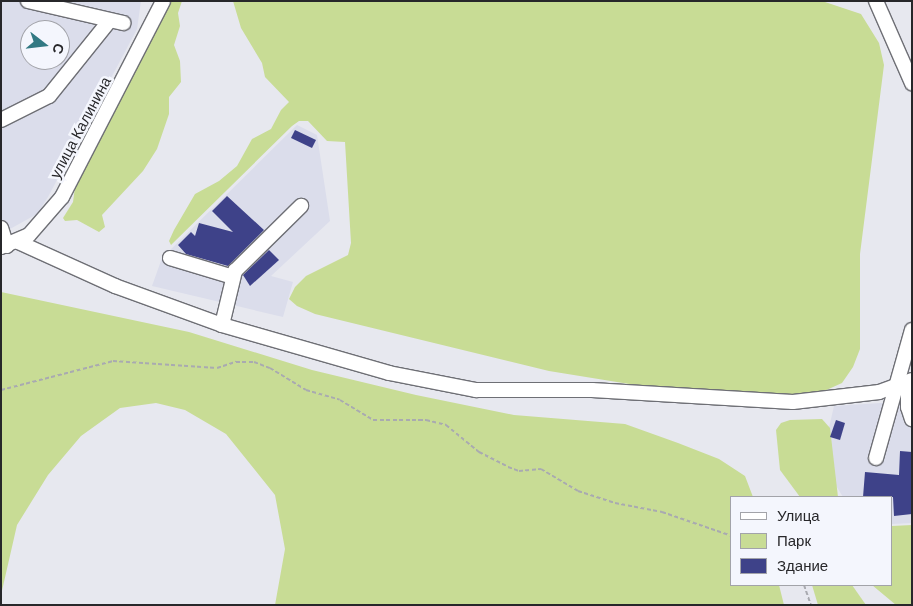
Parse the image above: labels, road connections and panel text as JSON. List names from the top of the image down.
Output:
{
  "streets": {
    "street": ["улица Калинина"]
  },
  "legend": ["Улица", "Парк", "Здание"],
  "north": "right"
}
